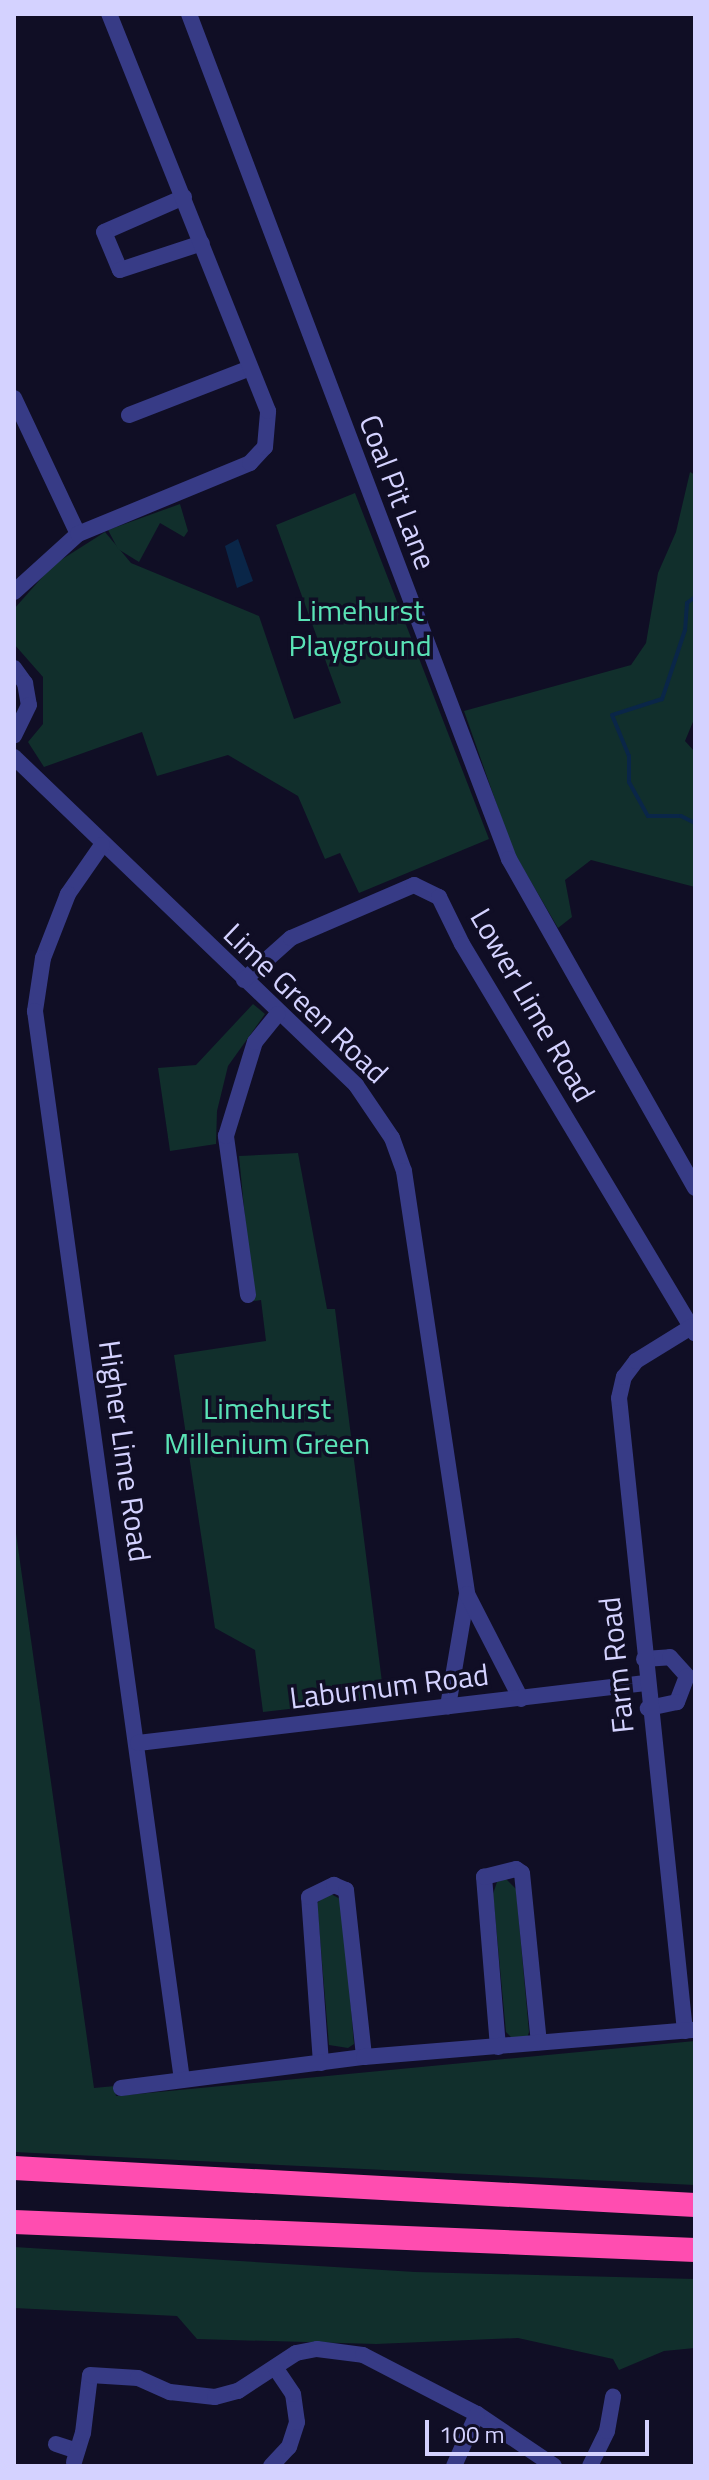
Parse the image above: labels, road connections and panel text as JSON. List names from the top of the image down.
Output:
{
  "streets": {
    "street": [
      "Coal Pit Lane",
      "Lime Green Road",
      "Lower Lime Road",
      "Higher Lime Road",
      "Farm Road",
      "Laburnum Road"
    ]
  },
  "crossings": [
    ["Lime Green Road", "Lower Lime Road"],
    ["Lime Green Road", "Higher Lime Road"],
    ["Lime Green Road", "Laburnum Road"],
    ["Lower Lime Road", "Farm Road"],
    ["Higher Lime Road", "Laburnum Road"],
    ["Farm Road", "Laburnum Road"]
  ],
  "parks": ["Limehurst Playground", "Limehurst Millenium Green"],
  "scale_bar": "100 m"
}
